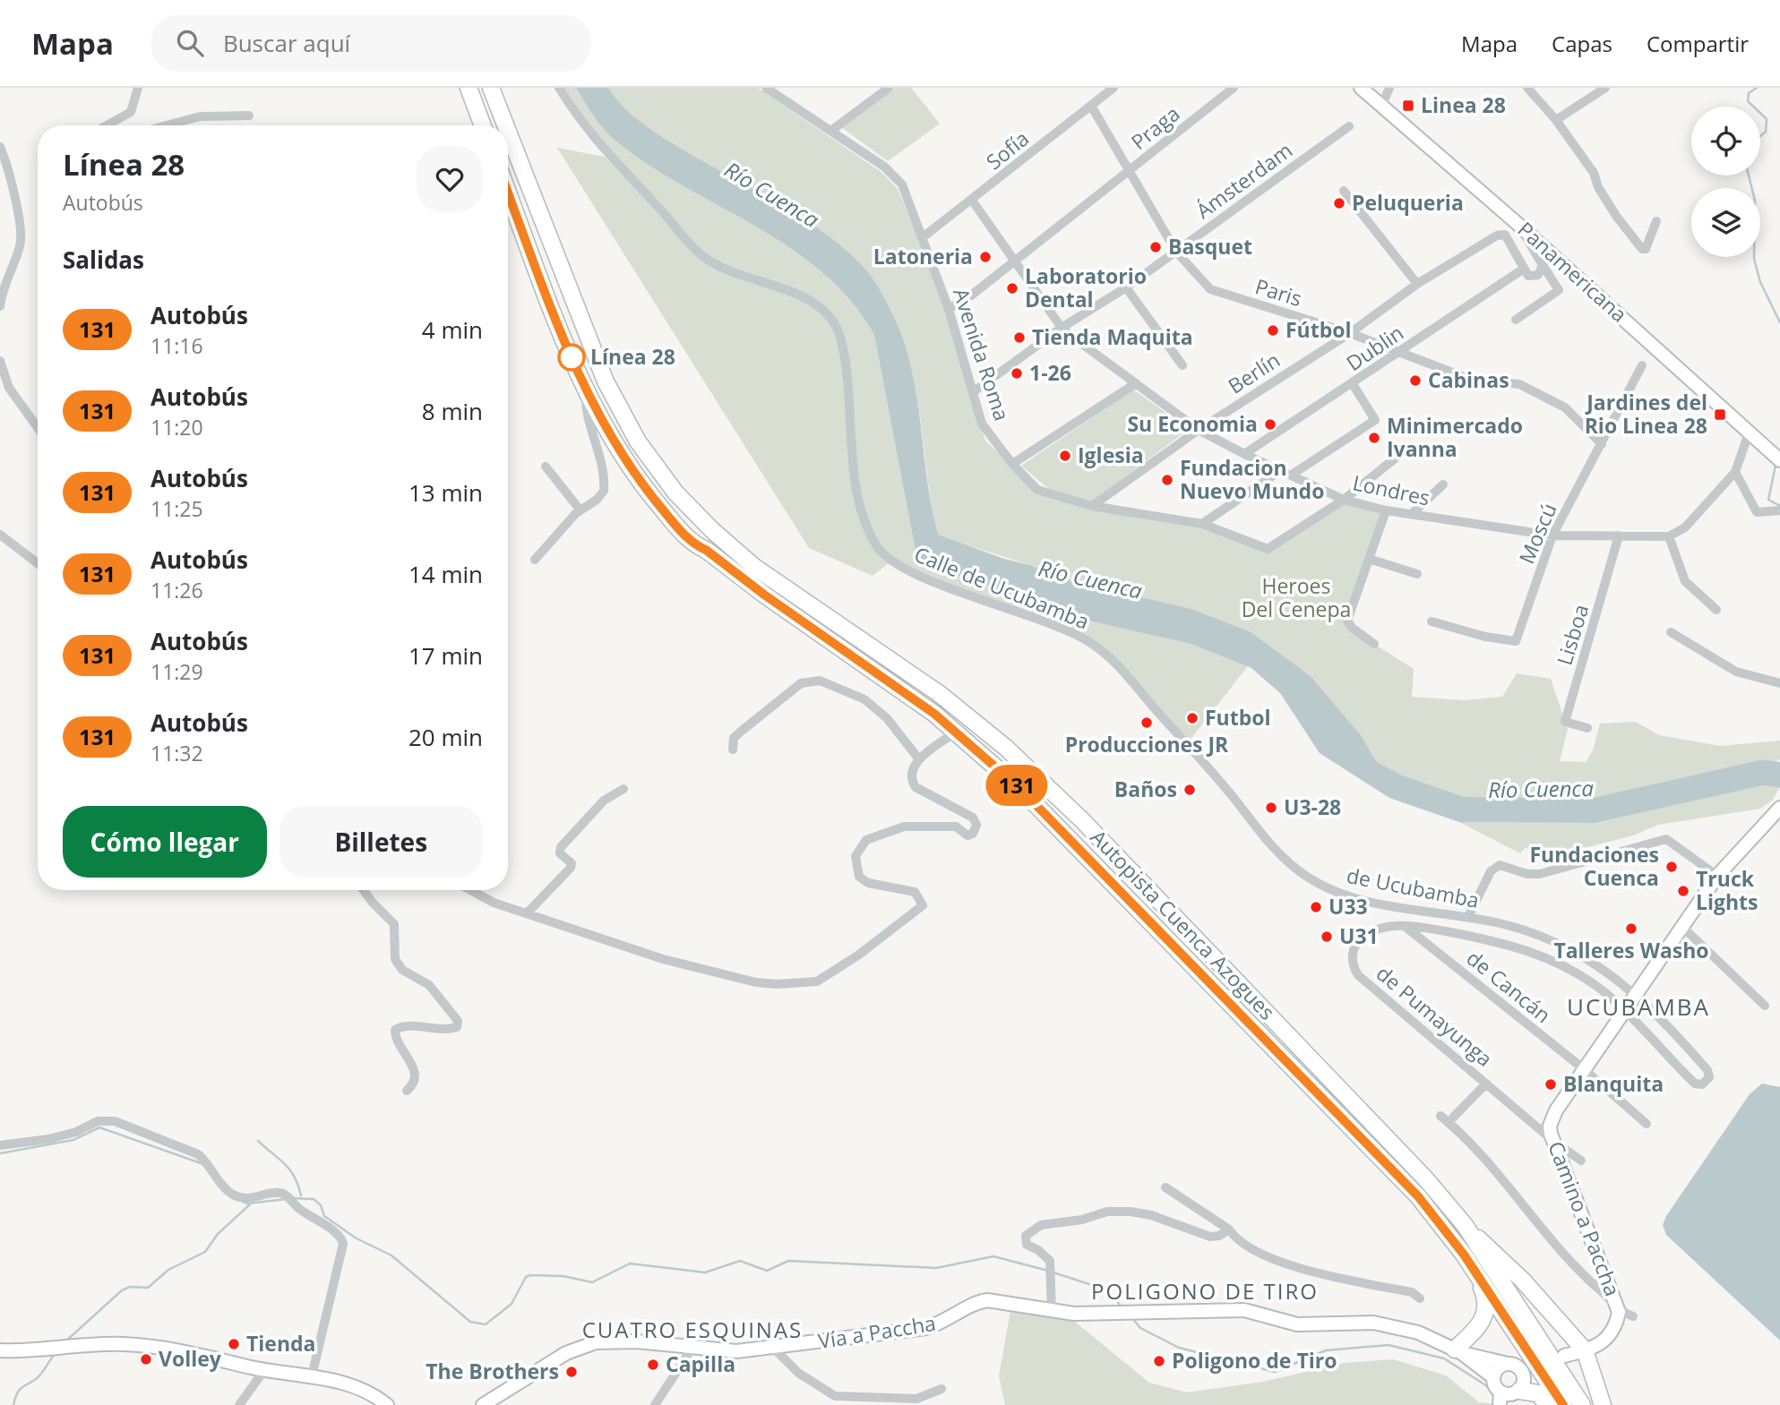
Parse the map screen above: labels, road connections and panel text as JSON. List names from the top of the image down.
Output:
{
  "streets": {
    "highway": ["Autopista Cuenca Azogues"],
    "main road": ["Panamericana", "Camino a Paccha", "Vía a Paccha"],
    "street": [
      "Praga",
      "Sofía",
      "Ámsterdam",
      "Paris",
      "Dublin",
      "Avenida Roma",
      "Berlín",
      "Londres",
      "Moscú",
      "Calle de Ucubamba",
      "Lisboa",
      "de Ucubamba",
      "de Cancán",
      "de Pumayunga"
    ]
  },
  "crossings": [
    ["Praga", "Paris"],
    ["Praga", "Avenida Roma"],
    ["Praga", "Londres"],
    ["Sofía", "Paris"],
    ["Sofía", "Avenida Roma"],
    ["Sofía", "Londres"],
    ["Ámsterdam", "Paris"],
    ["Ámsterdam", "Avenida Roma"],
    ["Ámsterdam", "Londres"],
    ["Paris", "Dublin"],
    ["Paris", "Berlín"],
    ["Paris", "Moscú"],
    ["Dublin", "Berlín"],
    ["Dublin", "Londres"],
    ["Avenida Roma", "Berlín"],
    ["Avenida Roma", "Londres"],
    ["Berlín", "Londres"],
    ["Londres", "Moscú"],
    ["Londres", "Lisboa"],
    ["Calle de Ucubamba", "de Ucubamba"],
    ["de Ucubamba", "Camino a Paccha"],
    ["de Cancán", "de Pumayunga"],
    ["de Cancán", "Camino a Paccha"],
    ["de Pumayunga", "Camino a Paccha"]
  ],
  "districts": ["UCUBAMBA", "POLIGONO DE TIRO", "CUATRO ESQUINAS"],
  "water": ["Río Cuenca"],
  "parks": ["Heroes Del Cenepa"],
  "places": {
    "transit": ["Linea 28", "Jardines del Rio Linea 28"],
    "other": [
      "Peluqueria",
      "Basquet",
      "Latoneria",
      "Laboratorio Dental",
      "Fútbol",
      "Tienda Maquita",
      "Línea 28",
      "1-26",
      "Cabinas",
      "Su Economia",
      "Minimercado Ivanna",
      "Iglesia",
      "Fundacion Nuevo Mundo",
      "Futbol",
      "Producciones JR",
      "Baños",
      "U3-28",
      "Fundaciones Cuenca",
      "Truck Lights",
      "U33",
      "Talleres Washo",
      "U31",
      "Blanquita",
      "Tienda",
      "Volley",
      "Poligono de Tiro",
      "Capilla",
      "The Brothers"
    ]
  },
  "lines": ["bus line 131"],
  "page": {
    "header": "Mapa",
    "search": "Buscar aquí",
    "nav": ["Mapa", "Capas", "Compartir"],
    "on_map": "131",
    "heading": [
      ["Línea 28", "Autobús"],
      "Salidas"
    ],
    "list": [
      {
        "mark": "131",
        "name": "Autobús",
        "note": "11:16",
        "value": "4 min"
      },
      {
        "mark": "131",
        "name": "Autobús",
        "note": "11:20",
        "value": "8 min"
      },
      {
        "mark": "131",
        "name": "Autobús",
        "note": "11:25",
        "value": "13 min"
      },
      {
        "mark": "131",
        "name": "Autobús",
        "note": "11:26",
        "value": "14 min"
      },
      {
        "mark": "131",
        "name": "Autobús",
        "note": "11:29",
        "value": "17 min"
      },
      {
        "mark": "131",
        "name": "Autobús",
        "note": "11:32",
        "value": "20 min"
      }
    ],
    "buttons": ["Cómo llegar", "Billetes"]
  }
}
